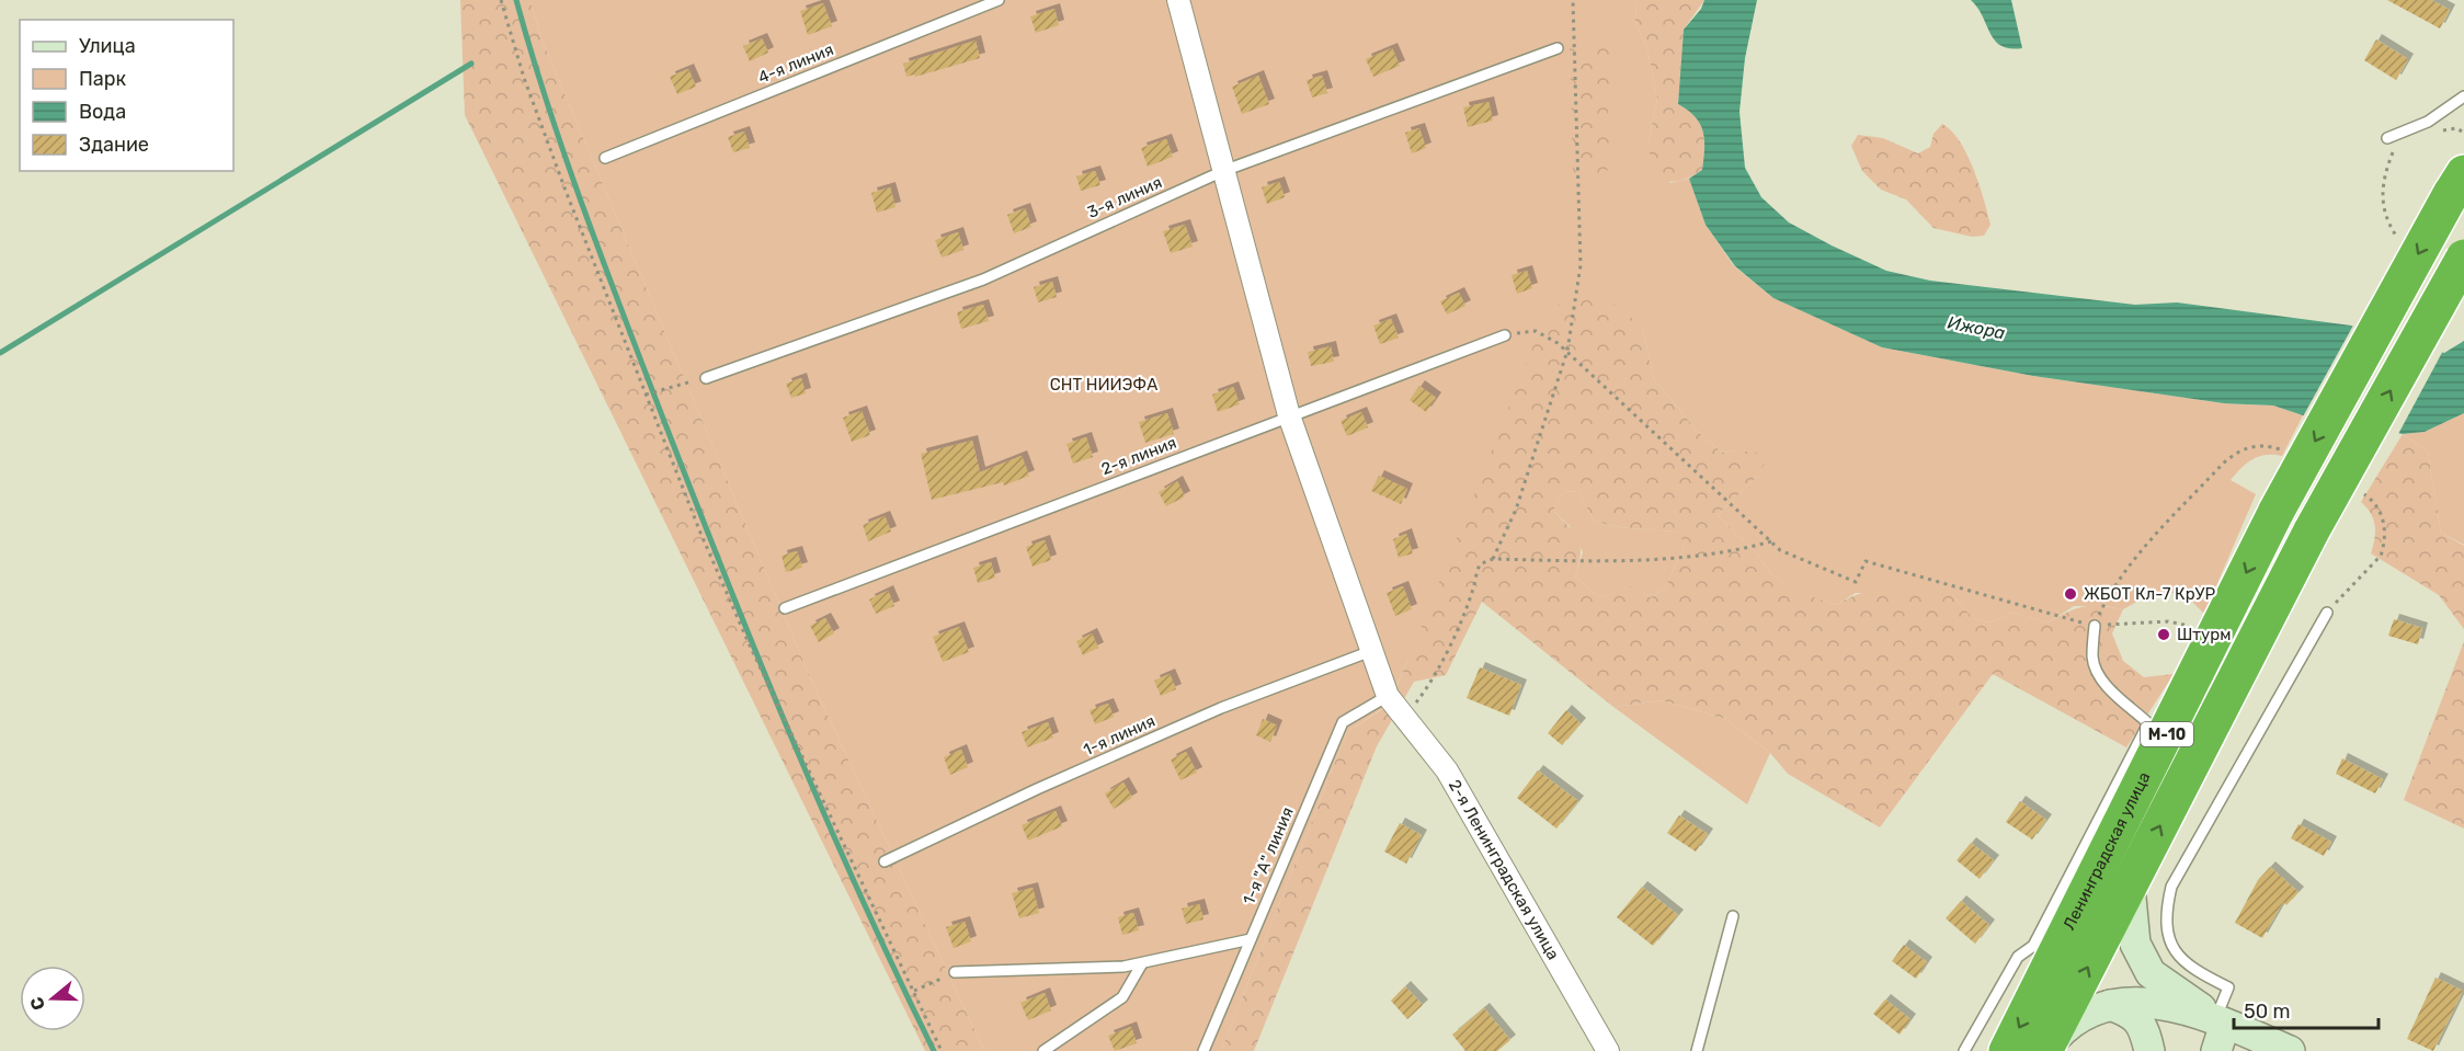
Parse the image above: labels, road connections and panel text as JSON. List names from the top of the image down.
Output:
{
  "streets": {
    "highway": ["М-10", "Ленинградская улица"],
    "street": ["2-я Ленинградская улица"],
    "lane": [
      "4-я линия",
      "3-я линия",
      "2-я линия",
      "1-я линия",
      "1-я \"А\" линия"
    ]
  },
  "crossings": [
    ["3-я линия", "2-я Ленинградская улица"],
    ["2-я линия", "2-я Ленинградская улица"],
    ["1-я линия", "2-я Ленинградская улица"],
    ["1-я \"А\" линия", "2-я Ленинградская улица"]
  ],
  "water": ["Ижора"],
  "parks": ["СНТ НИИЭФА"],
  "places": ["ЖБОТ Кл-7 КрУР", "Штурм"],
  "legend": [
    "Улица",
    "Парк",
    "Вода",
    "Здание"
  ],
  "scale_bar": "50 m",
  "north": "left"
}
